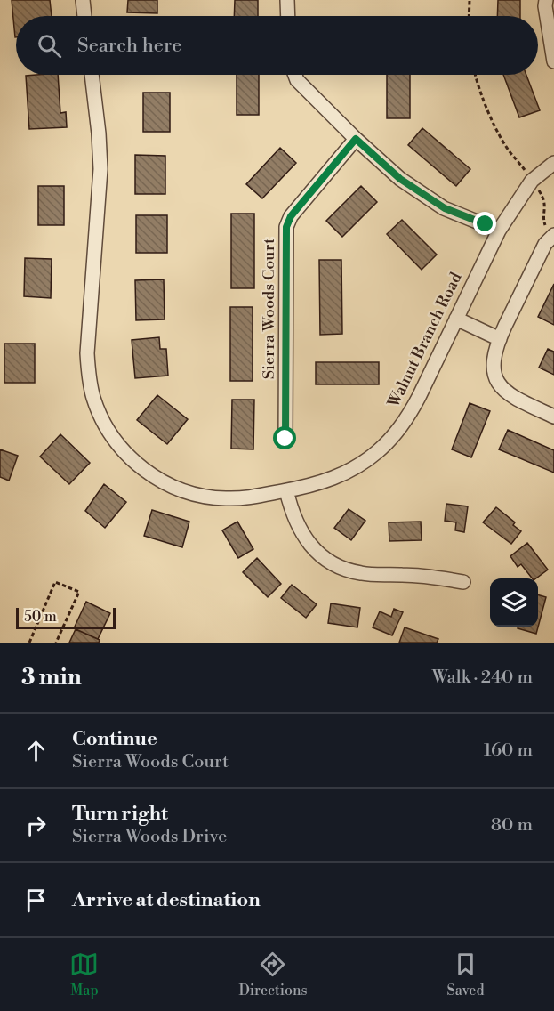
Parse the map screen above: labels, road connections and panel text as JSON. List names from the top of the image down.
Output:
{
  "streets": {
    "street": ["Sierra Woods Court", "Walnut Branch Road"]
  },
  "scale_bar": "50 m",
  "page": {
    "search": "Search here",
    "scale": "50 m",
    "heading": ["3 min", "Walk · 240 m"],
    "list": [
      ["Continue", "Sierra Woods Court", "160 m"],
      ["Turn right", "Sierra Woods Drive", "80 m"],
      "Arrive at destination"
    ],
    "nav": ["Map", "Directions", "Saved"]
  }
}
